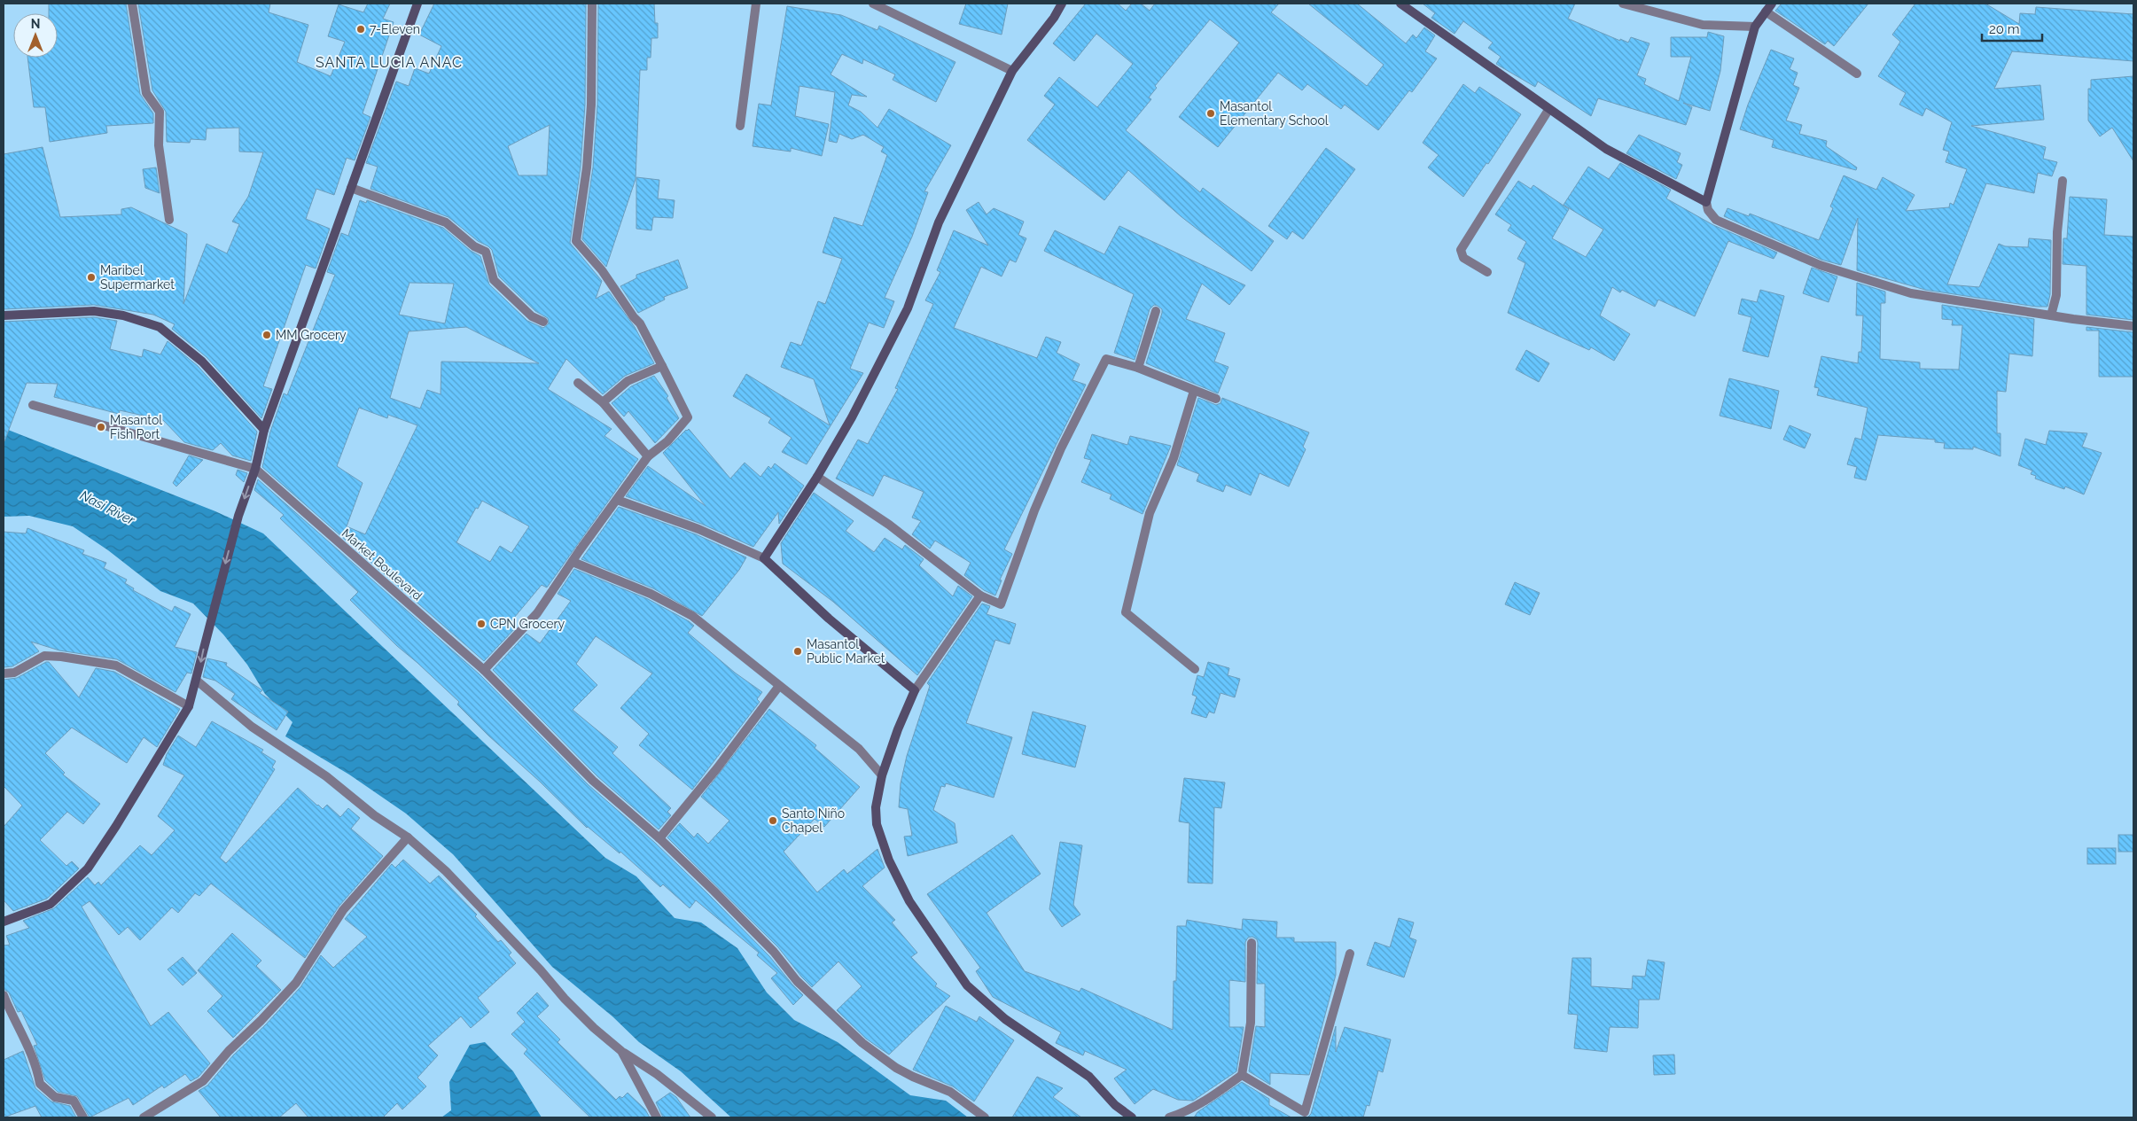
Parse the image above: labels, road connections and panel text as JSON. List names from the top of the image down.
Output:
{
  "streets": {
    "street": ["Market Boulevard"]
  },
  "districts": ["SANTA LUCIA ANAC"],
  "water": ["Nasi River"],
  "places": [
    "7-Eleven",
    "Masantol Elementary School",
    "Maribel Supermarket",
    "MM Grocery",
    "Masantol Fish Port",
    "CPN Grocery",
    "Masantol Public Market",
    "Santo Niño Chapel"
  ],
  "scale_bar": "20 m",
  "north": "top"
}
